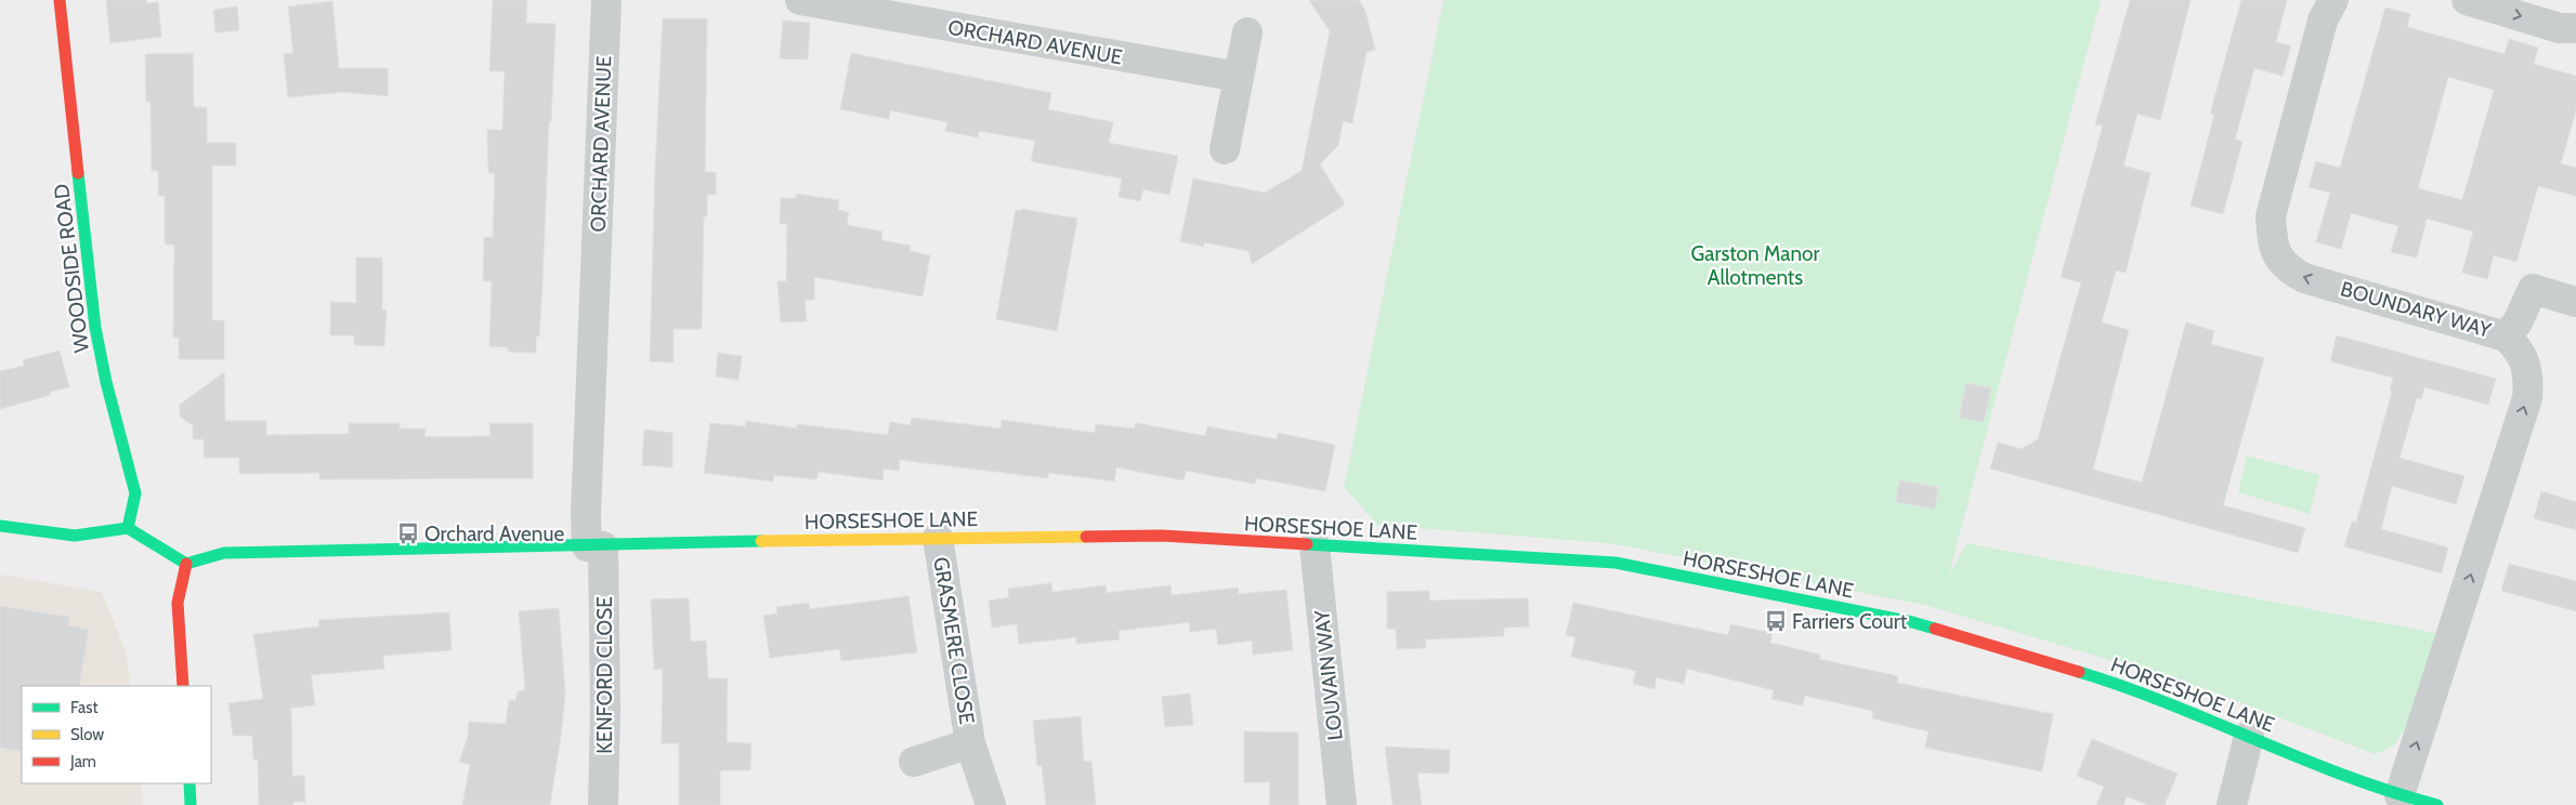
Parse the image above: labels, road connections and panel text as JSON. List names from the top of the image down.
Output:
{
  "streets": {
    "street": [
      "ORCHARD AVENUE",
      "WOODSIDE ROAD",
      "BOUNDARY WAY",
      "HORSESHOE LANE",
      "GRASMERE CLOSE",
      "KENFORD CLOSE",
      "LOUVAIN WAY"
    ]
  },
  "crossings": [
    ["ORCHARD AVENUE", "HORSESHOE LANE"],
    ["ORCHARD AVENUE", "KENFORD CLOSE"],
    ["BOUNDARY WAY", "HORSESHOE LANE"],
    ["HORSESHOE LANE", "GRASMERE CLOSE"],
    ["HORSESHOE LANE", "KENFORD CLOSE"],
    ["HORSESHOE LANE", "LOUVAIN WAY"]
  ],
  "parks": ["Garston Manor Allotments"],
  "places": {
    "bus stop": ["Orchard Avenue", "Farriers Court"]
  },
  "legend": ["Fast", "Slow", "Jam"]
}
